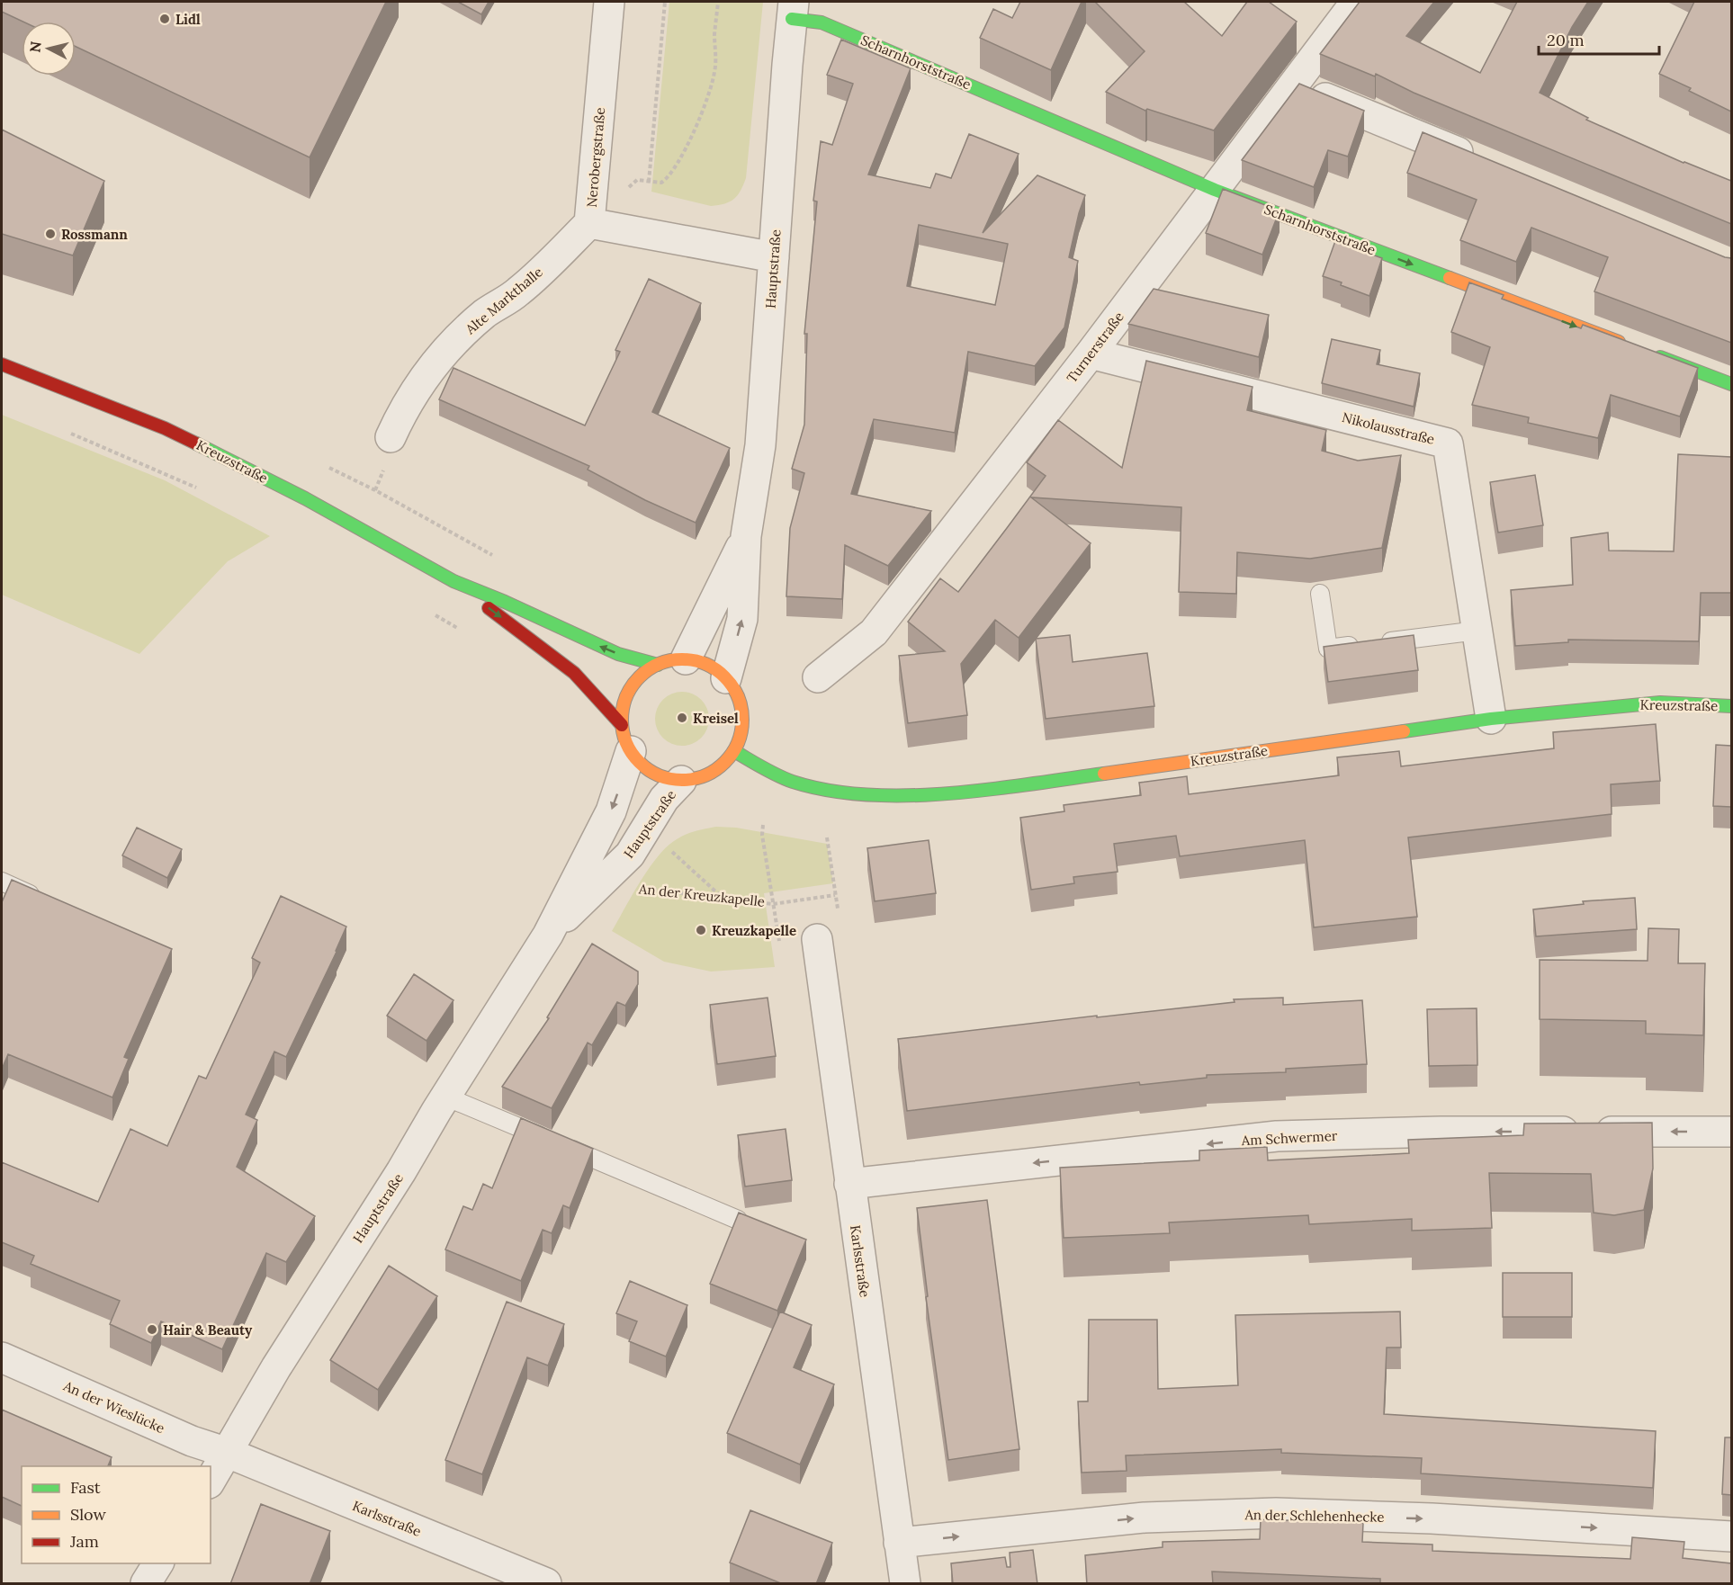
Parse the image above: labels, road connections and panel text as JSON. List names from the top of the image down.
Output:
{
  "streets": {
    "street": [
      "Scharnhorststraße",
      "Nerobergstraße",
      "Hauptstraße",
      "Alte Markthalle",
      "Turnerstraße",
      "Nikolausstraße",
      "Kreuzstraße",
      "Am Schwermer",
      "Karlsstraße",
      "An der Wieslücke",
      "An der Schlehenhecke"
    ],
    "path": ["An der Kreuzkapelle"]
  },
  "crossings": [
    ["Scharnhorststraße", "Hauptstraße"],
    ["Scharnhorststraße", "Turnerstraße"],
    ["Nerobergstraße", "Hauptstraße"],
    ["Nerobergstraße", "Alte Markthalle"],
    ["Hauptstraße", "Kreuzstraße"],
    ["Hauptstraße", "Karlsstraße"],
    ["Hauptstraße", "An der Wieslücke"],
    ["Turnerstraße", "Nikolausstraße"],
    ["Nikolausstraße", "Kreuzstraße"],
    ["Am Schwermer", "Karlsstraße"],
    ["Karlsstraße", "An der Wieslücke"],
    ["Karlsstraße", "An der Schlehenhecke"]
  ],
  "one_way": ["Scharnhorststraße", "Am Schwermer", "An der Schlehenhecke"],
  "places": [
    "Lidl",
    "Rossmann",
    "Kreisel",
    "Kreuzkapelle",
    "Hair & Beauty"
  ],
  "legend": ["Fast", "Slow", "Jam"],
  "scale_bar": "20 m",
  "north": "left"
}
